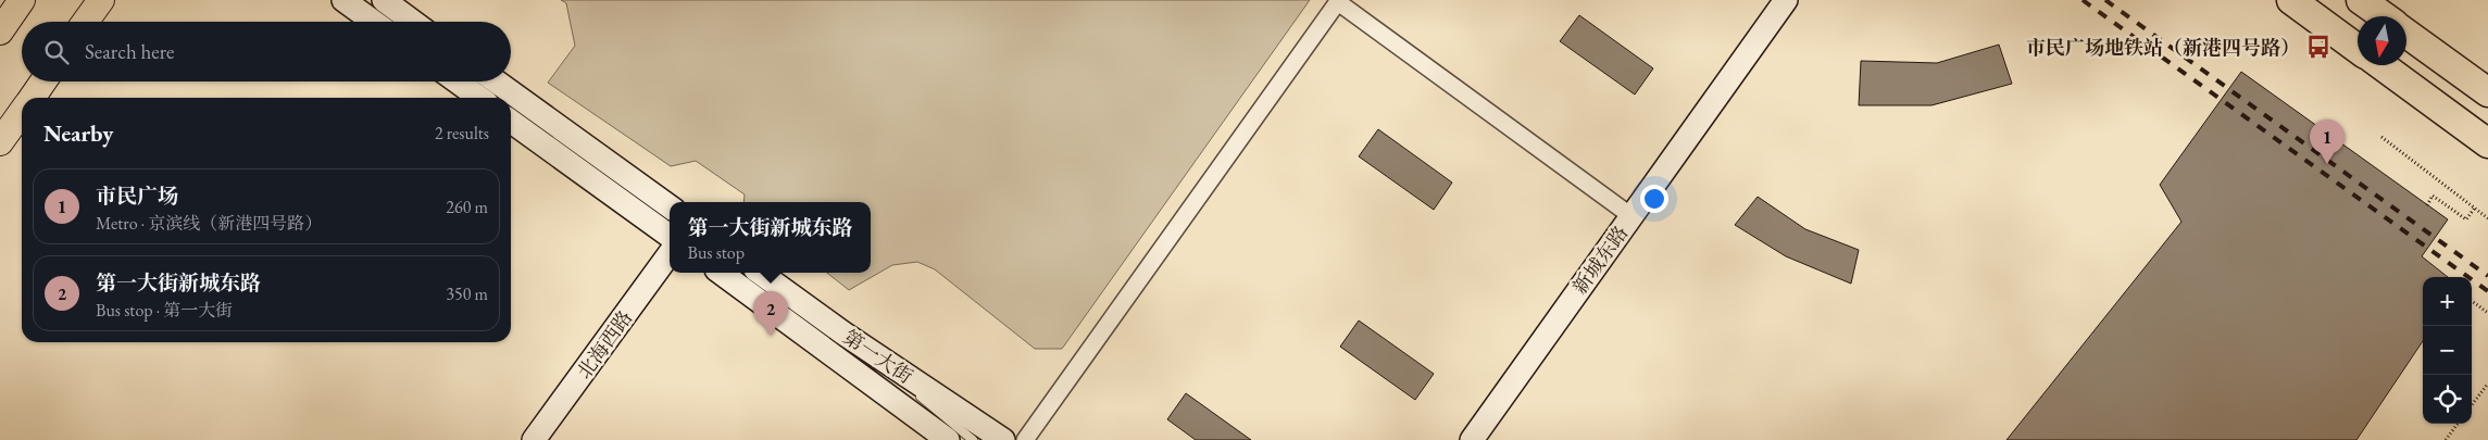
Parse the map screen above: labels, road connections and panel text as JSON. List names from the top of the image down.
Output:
{
  "streets": {
    "street": ["新城东路", "北海西路", "第一大街"]
  },
  "places": {
    "bus stop": ["市民广场地铁站（新港四号路）"]
  },
  "north": "bottom",
  "page": {
    "search": "Search here",
    "heading": ["Nearby", "2 results"],
    "pins": ["1", "2"],
    "list": [
      {
        "mark": "1",
        "name": "市民广场",
        "note": "Metro · 京滨线（新港四号路）",
        "value": "260 m"
      },
      {
        "mark": "2",
        "name": "第一大街新城东路",
        "note": "Bus stop · 第一大街",
        "value": "350 m"
      }
    ],
    "popup": ["第一大街新城东路", "Bus stop"],
    "map_buttons": ["+", "−"]
  }
}
